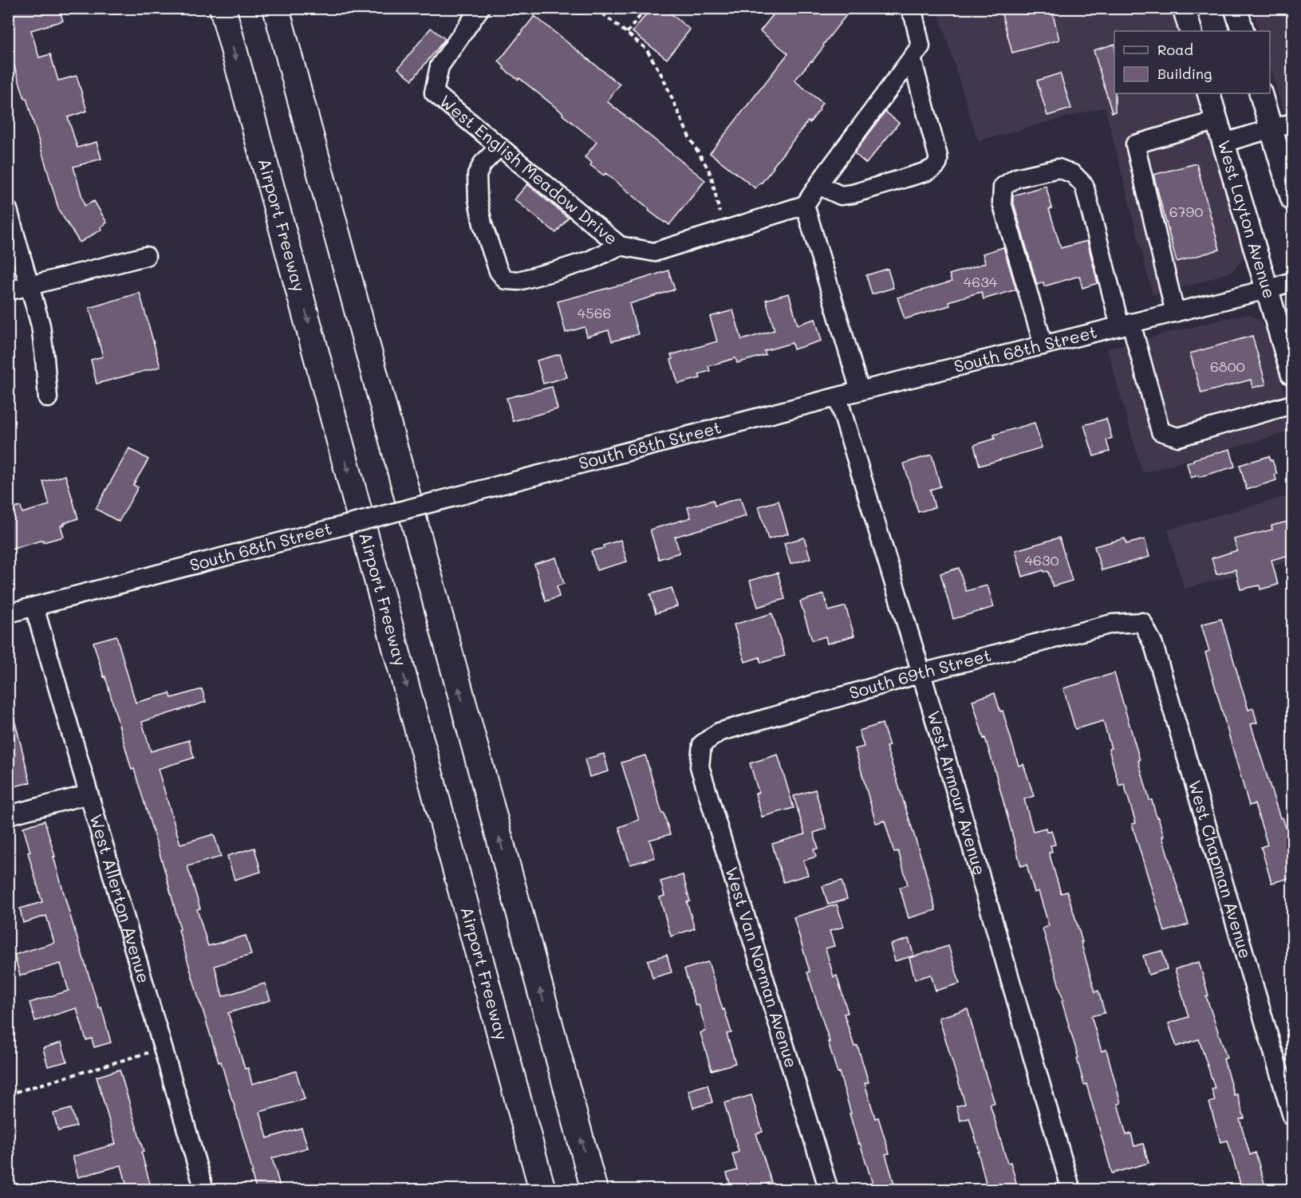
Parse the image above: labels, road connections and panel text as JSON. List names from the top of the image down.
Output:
{
  "streets": {
    "highway": ["Airport Freeway"],
    "main road": ["West Layton Avenue"],
    "street": [
      "West English Meadow Drive",
      "South 68th Street",
      "South 69th Street",
      "West Armour Avenue",
      "West Chapman Avenue",
      "West Allerton Avenue",
      "West Van Norman Avenue"
    ]
  },
  "crossings": [
    ["West Layton Avenue", "South 68th Street"],
    ["South 68th Street", "West Armour Avenue"],
    ["South 68th Street", "West Allerton Avenue"],
    ["South 69th Street", "West Armour Avenue"],
    ["South 69th Street", "West Chapman Avenue"],
    ["South 69th Street", "West Van Norman Avenue"]
  ],
  "house_numbers": [
    "6790",
    "4634",
    "4566",
    "6800",
    "4630"
  ],
  "legend": ["Road", "Building"]
}
